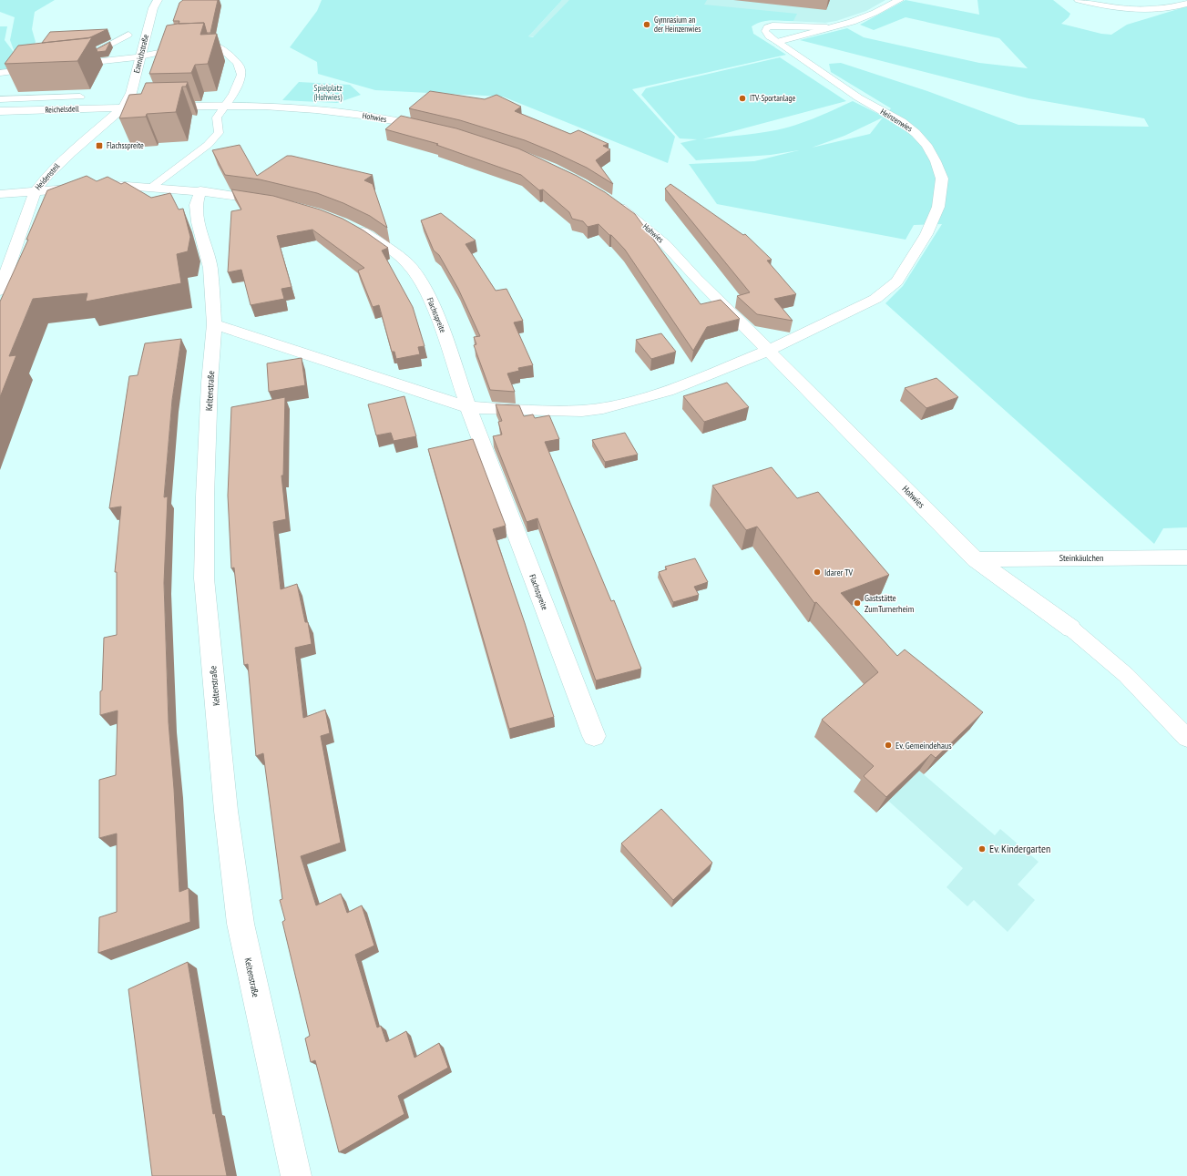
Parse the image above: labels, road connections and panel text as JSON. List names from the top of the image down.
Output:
{
  "streets": {
    "street": [
      "Ezenichstraße",
      "Reichelsdell",
      "Hohwies",
      "Heinzenwies",
      "Heidensteil",
      "Flachsspreite",
      "Keltenstraße",
      "Steinkäulchen"
    ]
  },
  "crossings": [
    ["Ezenichstraße", "Reichelsdell"],
    ["Ezenichstraße", "Hohwies"],
    ["Ezenichstraße", "Heidensteil"],
    ["Reichelsdell", "Hohwies"],
    ["Reichelsdell", "Heidensteil"],
    ["Hohwies", "Heinzenwies"],
    ["Hohwies", "Heidensteil"],
    ["Hohwies", "Steinkäulchen"]
  ],
  "parks": ["Spielplatz (Hohwies)"],
  "places": {
    "other": [
      "Gymnasium an der Heinzenwies",
      "ITV-Sportanlage",
      "Idarer TV",
      "Gaststätte ZumTurnerheim",
      "Ev. Gemeindehaus",
      "Ev. Kindergarten"
    ],
    "transit": ["Flachsspreite"]
  }
}
